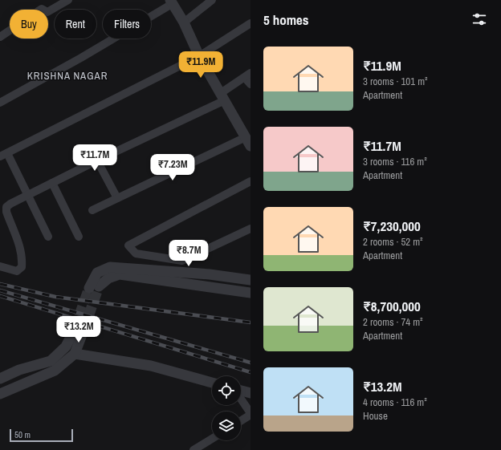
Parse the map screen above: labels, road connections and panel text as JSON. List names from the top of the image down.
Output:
{
  "districts": ["KRISHNA NAGAR"],
  "scale_bar": "50 m",
  "page": {
    "heading": "5 homes",
    "chip": ["Buy", "Rent", "Filters"],
    "list": [
      {
        "name": "₹11.9M",
        "note": "3 rooms · 101 m² · Apartment"
      },
      {
        "name": "₹11.7M",
        "note": "3 rooms · 116 m² · Apartment"
      },
      {
        "name": "₹7,230,000",
        "note": "2 rooms · 52 m² · Apartment"
      },
      {
        "name": "₹8,700,000",
        "note": "2 rooms · 74 m² · Apartment"
      },
      {
        "name": "₹13.2M",
        "note": "4 rooms · 116 m² · House"
      }
    ],
    "price": [
      "₹11.9M",
      "₹11.7M",
      "₹7.23M",
      "₹8.7M",
      "₹13.2M"
    ],
    "scale": "50 m"
  }
}
